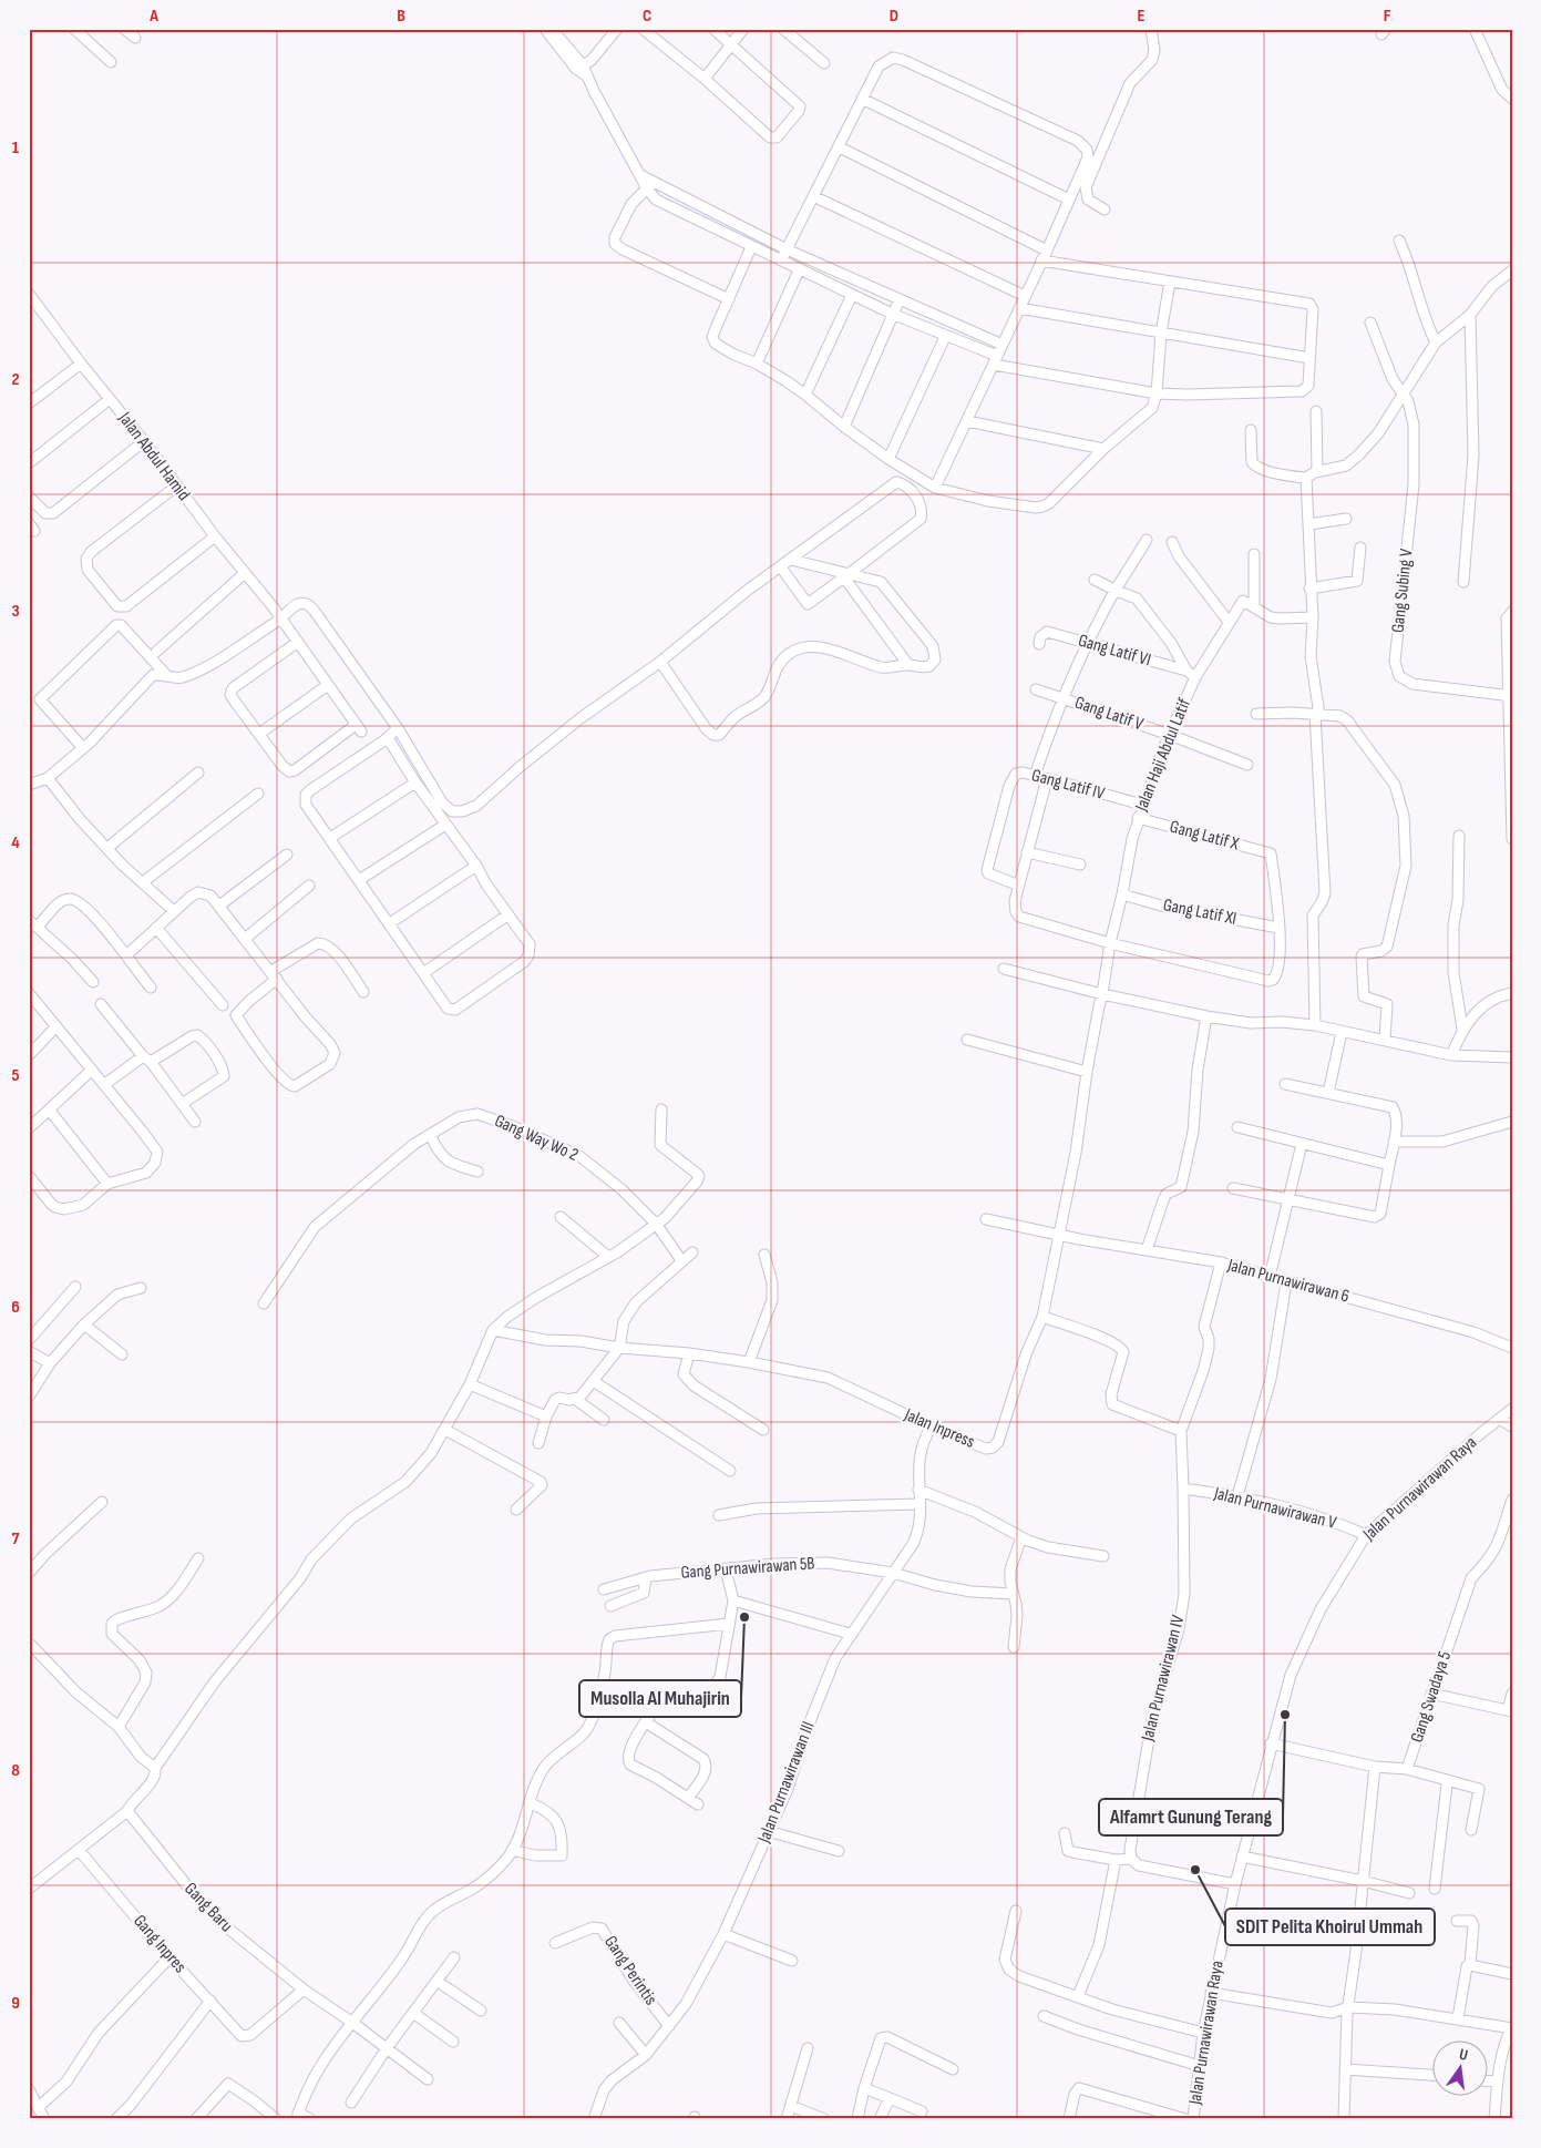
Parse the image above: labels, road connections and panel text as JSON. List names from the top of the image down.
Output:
{
  "streets": {
    "street": [
      "Jalan Abdul Hamid",
      "Gang Subing V",
      "Gang Latif VI",
      "Gang Latif V",
      "Jalan Haji Abdul Latif",
      "Gang Latif IV",
      "Gang Latif X",
      "Gang Latif XI",
      "Gang Way Wo 2",
      "Jalan Purnawirawan 6",
      "Jalan Inpress",
      "Jalan Purnawirawan Raya",
      "Jalan Purnawirawan V",
      "Gang Purnawirawan 5B",
      "Jalan Purnawirawan IV",
      "Gang Swadaya 5",
      "Jalan Purnawirawan III",
      "Gang Baru",
      "Gang Inpres",
      "Gang Perintis"
    ]
  },
  "crossings": [
    ["Gang Latif VI", "Gang Latif V"],
    ["Gang Latif VI", "Jalan Haji Abdul Latif"],
    ["Gang Latif V", "Jalan Haji Abdul Latif"],
    ["Gang Latif V", "Gang Latif IV"],
    ["Jalan Haji Abdul Latif", "Gang Latif IV"],
    ["Jalan Haji Abdul Latif", "Gang Latif X"],
    ["Jalan Haji Abdul Latif", "Gang Latif XI"],
    ["Jalan Haji Abdul Latif", "Jalan Inpress"],
    ["Gang Latif X", "Gang Latif XI"],
    ["Jalan Purnawirawan 6", "Jalan Inpress"],
    ["Jalan Purnawirawan 6", "Jalan Purnawirawan IV"],
    ["Jalan Inpress", "Jalan Purnawirawan III"],
    ["Jalan Purnawirawan Raya", "Jalan Purnawirawan V"],
    ["Jalan Purnawirawan V", "Jalan Purnawirawan IV"],
    ["Gang Purnawirawan 5B", "Jalan Purnawirawan III"],
    ["Jalan Purnawirawan III", "Gang Perintis"],
    ["Gang Baru", "Gang Inpres"]
  ],
  "places": ["Musolla Al Muhajirin", "Alfamrt Gunung Terang", "SDIT Pelita Khoirul Ummah"],
  "north": "top",
  "grid": {
    "columns": [
      "A",
      "B",
      "C",
      "D",
      "E",
      "F"
    ],
    "rows": [
      "1",
      "2",
      "3",
      "4",
      "5",
      "6",
      "7",
      "8",
      "9"
    ]
  }
}
